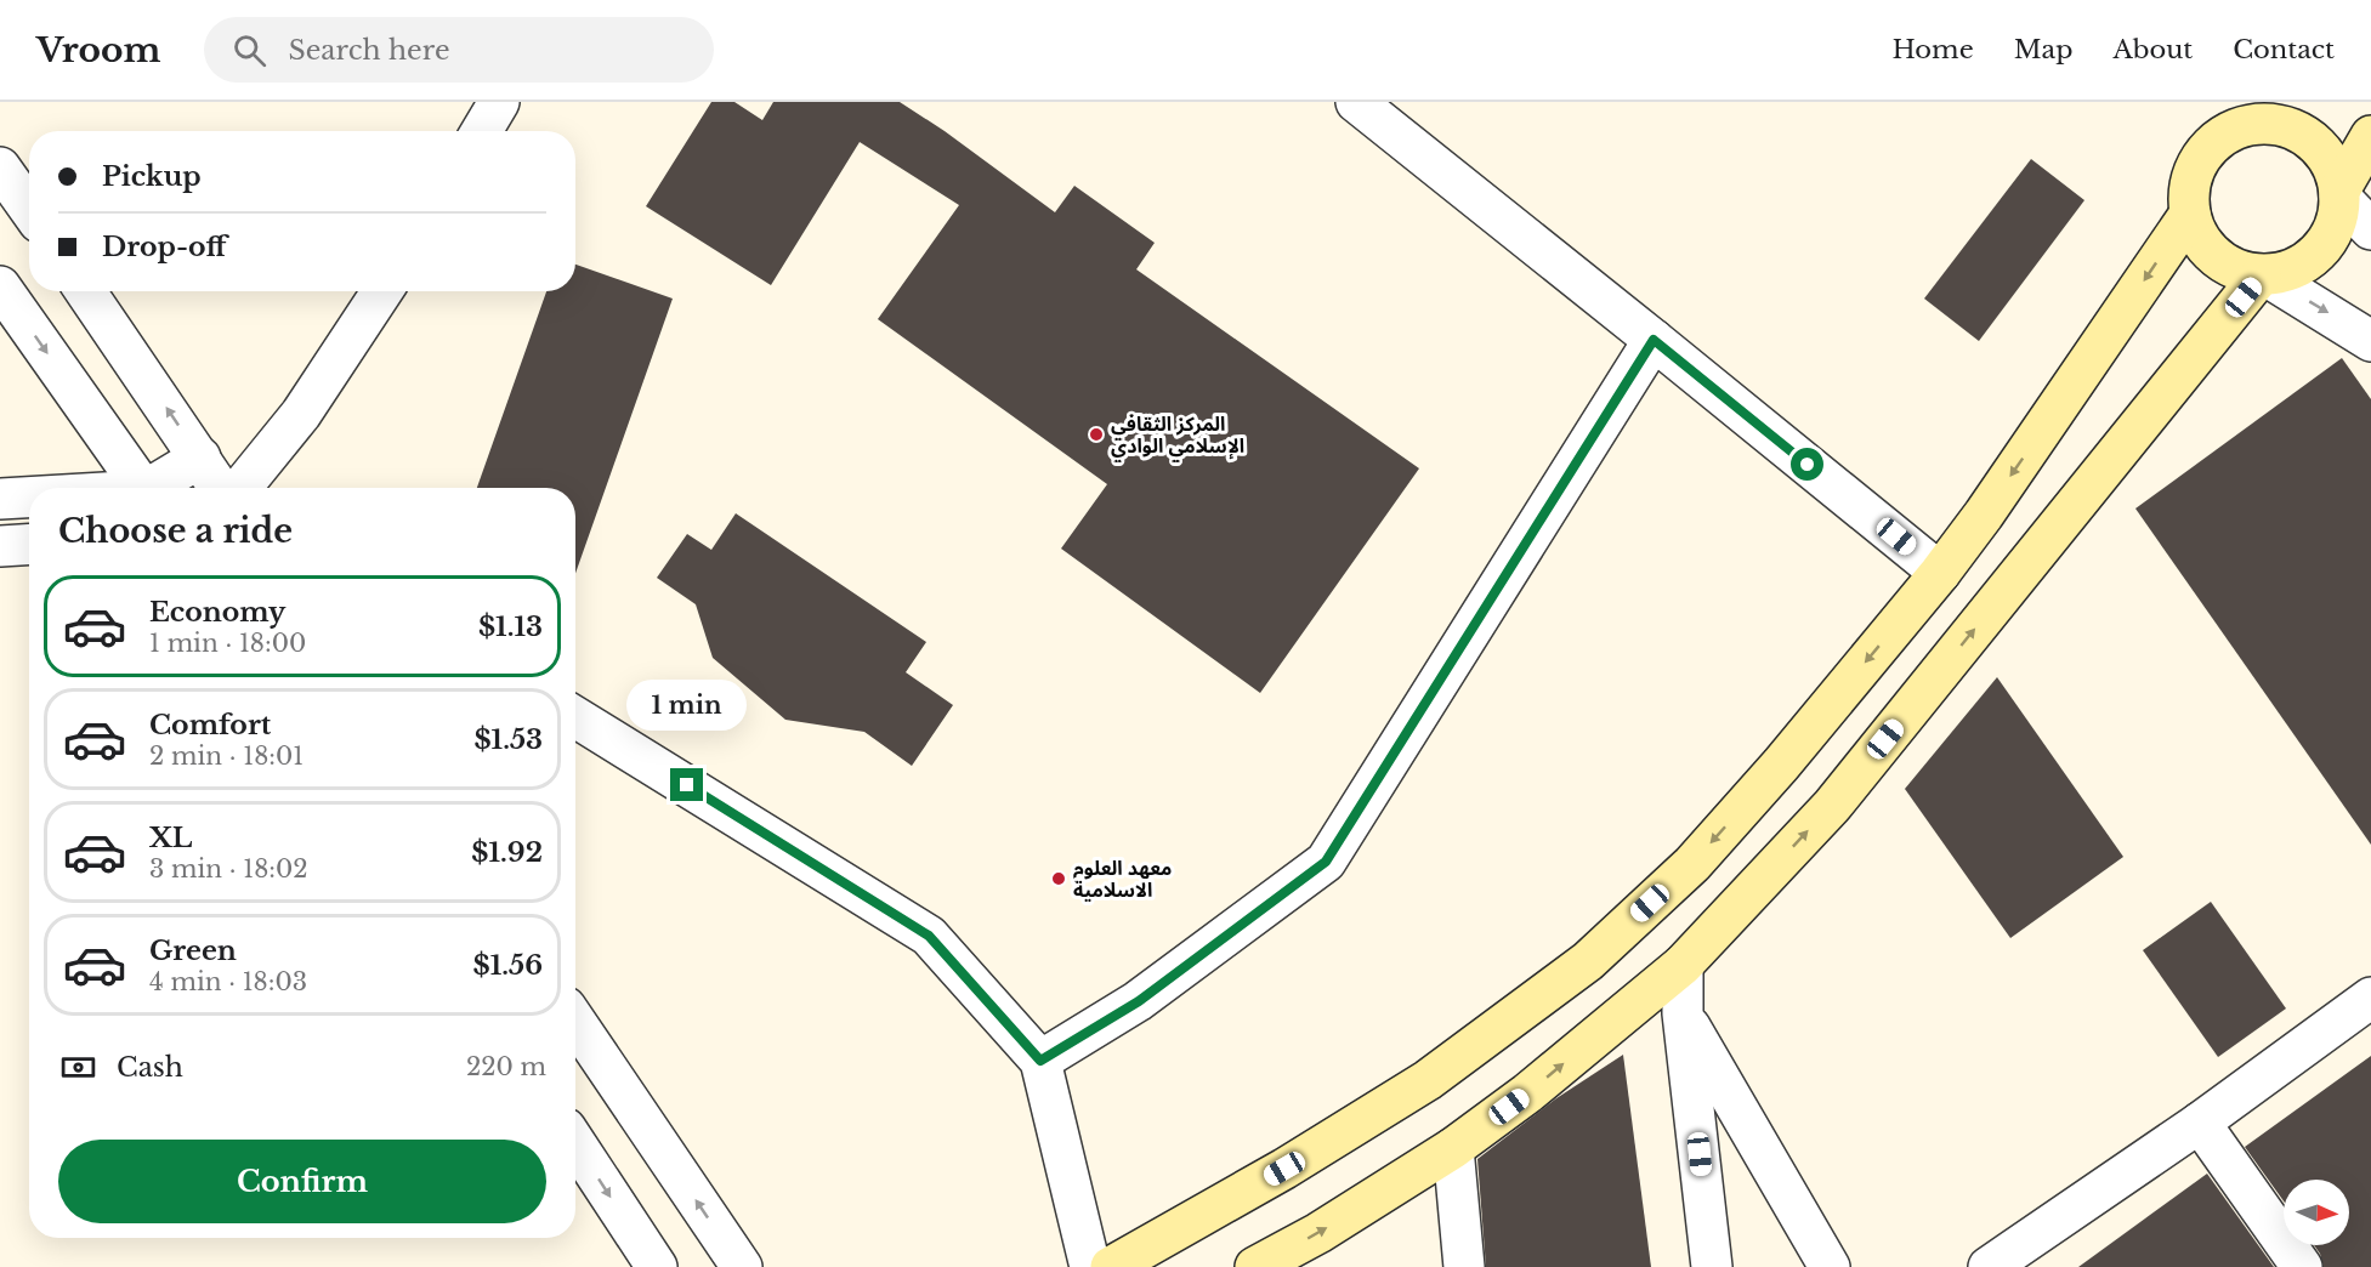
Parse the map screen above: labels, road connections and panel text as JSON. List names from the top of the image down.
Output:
{
  "places": ["المركز الثقافي الإسلامي الوادي", "معهد العلوم الاسلامية"],
  "north": "right",
  "page": {
    "header": "Vroom",
    "search": "Search here",
    "nav": [
      "Home",
      "Map",
      "About",
      "Contact"
    ],
    "banner": ["Pickup", "Drop-off"],
    "heading": "Choose a ride",
    "list": [
      {
        "name": "Economy",
        "note": "1 min · 18:00",
        "value": "$1.13"
      },
      {
        "name": "Comfort",
        "note": "2 min · 18:01",
        "value": "$1.53"
      },
      {
        "name": "XL",
        "note": "3 min · 18:02",
        "value": "$1.92"
      },
      {
        "name": "Green",
        "note": "4 min · 18:03",
        "value": "$1.56"
      }
    ],
    "bubble": "1 min",
    "pay": ["Cash", "220 m"],
    "buttons": "Confirm"
  }
}
